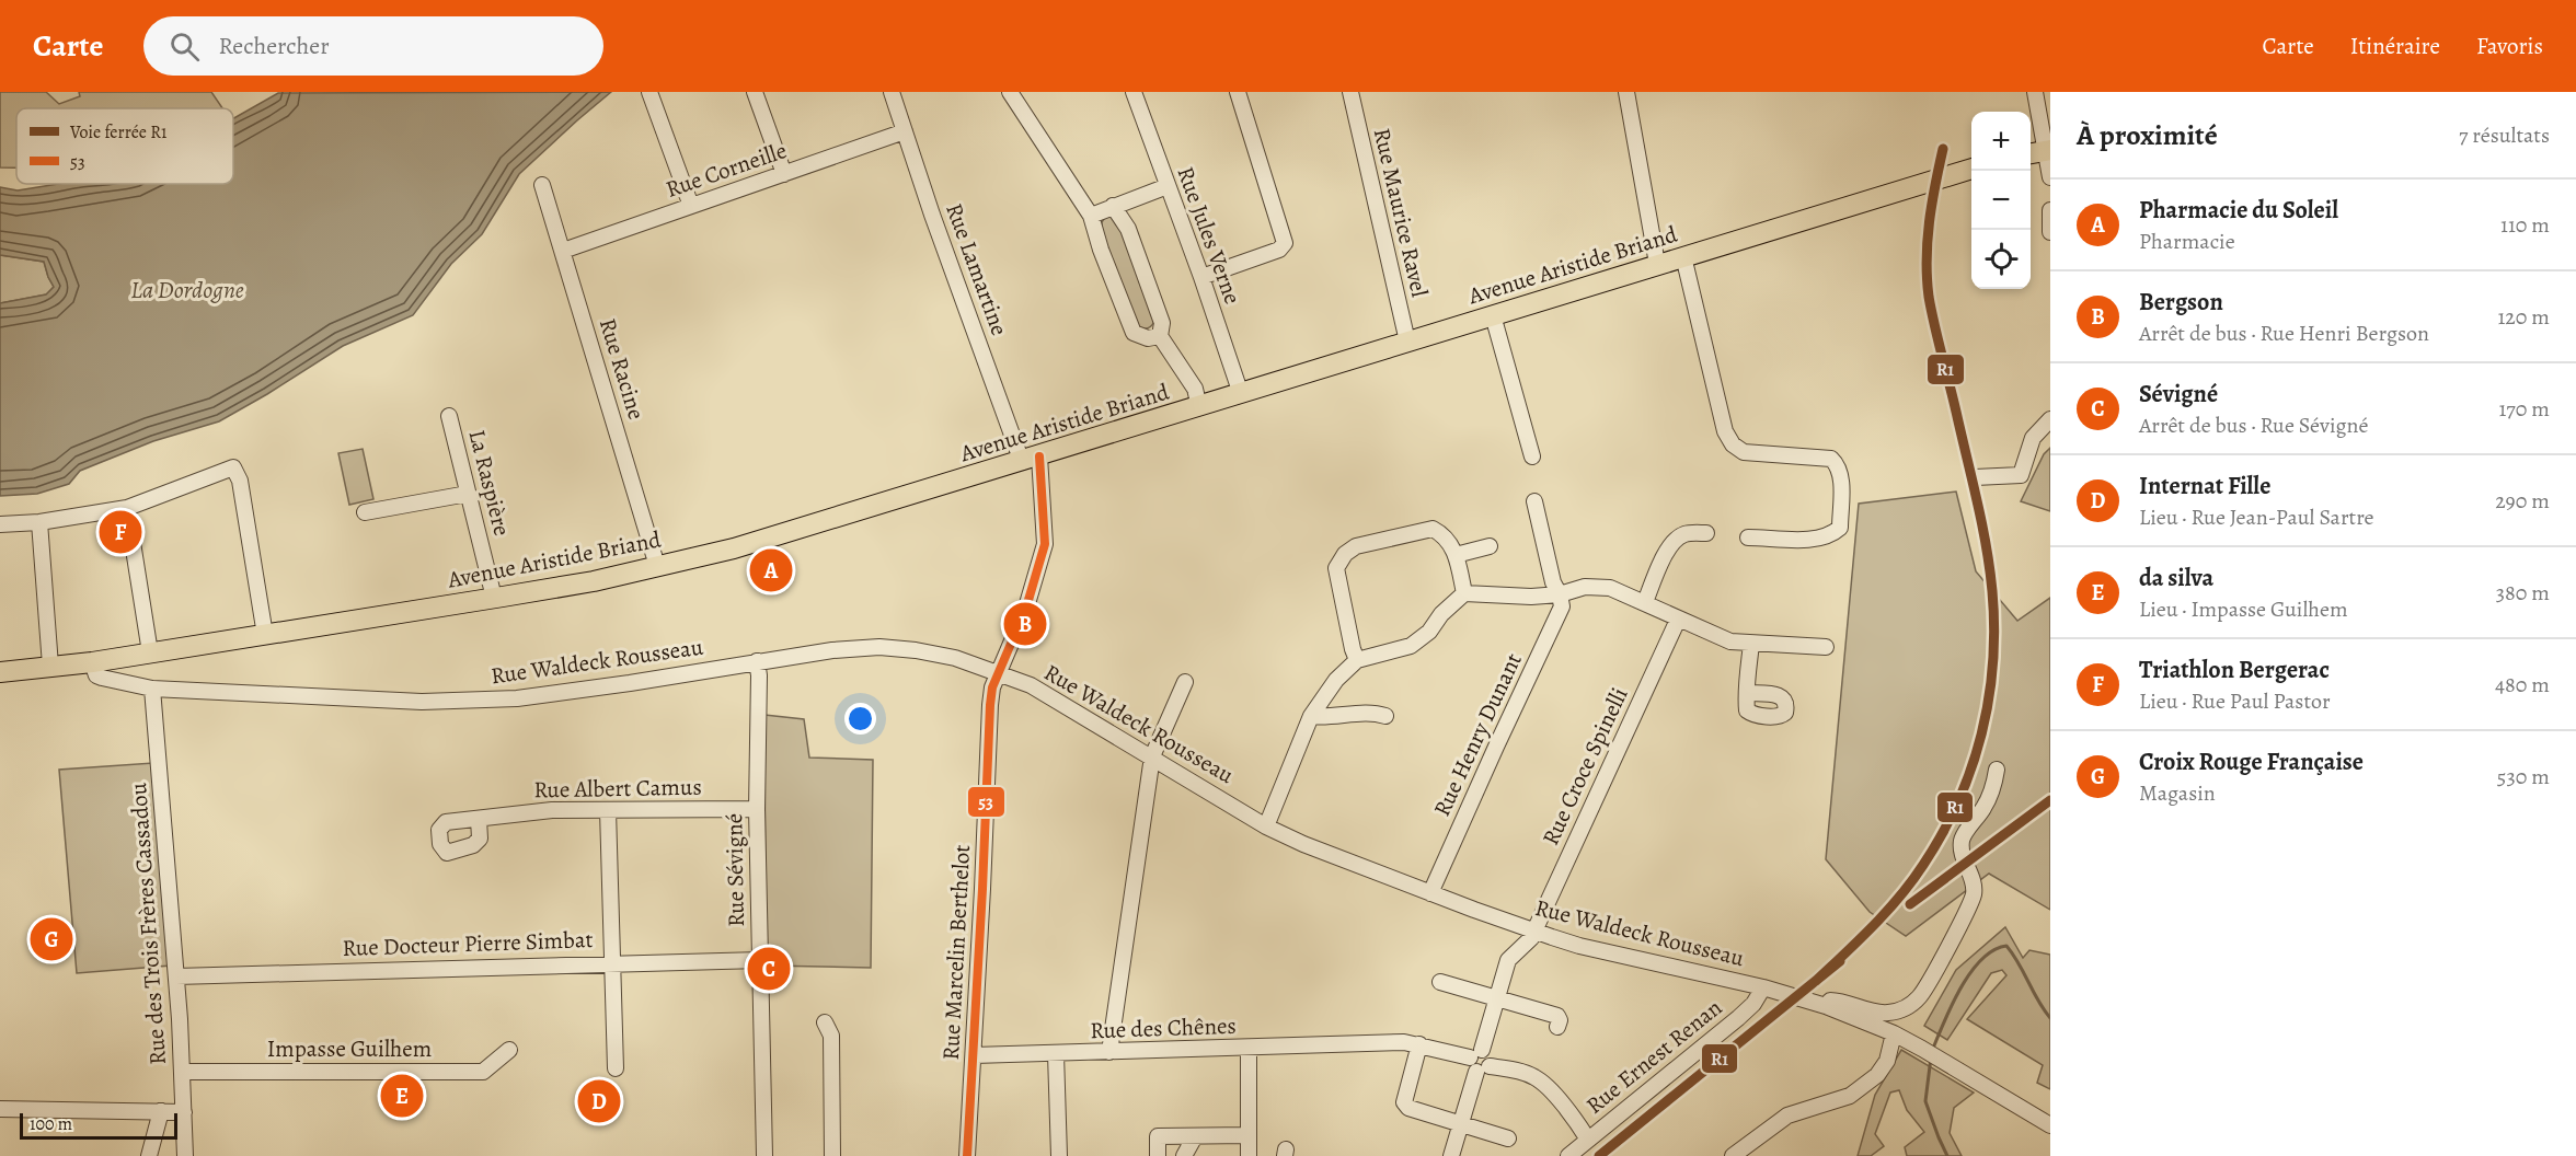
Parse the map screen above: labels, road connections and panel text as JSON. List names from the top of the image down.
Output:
{
  "streets": {
    "main road": ["Avenue Aristide Briand"],
    "street": [
      "Rue Corneille",
      "Rue Maurice Ravel",
      "Rue Jules Verne",
      "Rue Lamartine",
      "Rue Racine",
      "La Raspière",
      "Rue Waldeck Rousseau",
      "Rue Henry Dunant",
      "Rue Croce Spinelli",
      "Rue Albert Camus",
      "Rue Sévigné",
      "Rue des Trois Frères Cassadou",
      "Rue Docteur Pierre Simbat",
      "Rue Marcelin Berthelot",
      "Rue des Chênes",
      "Impasse Guilhem",
      "Rue Ernest Renan"
    ]
  },
  "crossings": [
    ["Rue Corneille", "Rue Lamartine"],
    ["Rue Corneille", "Rue Racine"],
    ["Rue Maurice Ravel", "Avenue Aristide Briand"],
    ["Rue Jules Verne", "Avenue Aristide Briand"],
    ["Avenue Aristide Briand", "Rue Lamartine"],
    ["Avenue Aristide Briand", "Rue Racine"],
    ["Avenue Aristide Briand", "La Raspière"],
    ["Avenue Aristide Briand", "Rue Waldeck Rousseau"],
    ["Rue Lamartine", "Rue Waldeck Rousseau"],
    ["Rue Lamartine", "Rue Marcelin Berthelot"],
    ["Rue Waldeck Rousseau", "Rue Henry Dunant"],
    ["Rue Waldeck Rousseau", "Rue Croce Spinelli"],
    ["Rue Waldeck Rousseau", "Rue Sévigné"],
    ["Rue Waldeck Rousseau", "Rue des Trois Frères Cassadou"],
    ["Rue Waldeck Rousseau", "Rue Marcelin Berthelot"],
    ["Rue Waldeck Rousseau", "Rue Ernest Renan"],
    ["Rue Croce Spinelli", "Rue des Chênes"],
    ["Rue Albert Camus", "Rue Sévigné"],
    ["Rue Sévigné", "Rue Docteur Pierre Simbat"],
    ["Rue des Trois Frères Cassadou", "Rue Docteur Pierre Simbat"],
    ["Rue des Trois Frères Cassadou", "Impasse Guilhem"],
    ["Rue Marcelin Berthelot", "Rue des Chênes"],
    ["Rue des Chênes", "Rue Ernest Renan"]
  ],
  "water": ["La Dordogne"],
  "lines": ["rail line R1", "transit line 53"],
  "legend": ["Voie ferrée R1", "53"],
  "scale_bar": "100 m",
  "page": {
    "header": "Carte",
    "search": "Rechercher",
    "nav": ["Carte", "Itinéraire", "Favoris"],
    "heading": ["À proximité", "7 résultats"],
    "map_buttons": ["+", "−"],
    "list": [
      {
        "mark": "A",
        "name": "Pharmacie du Soleil",
        "note": "Pharmacie",
        "value": "110 m"
      },
      {
        "mark": "B",
        "name": "Bergson",
        "note": "Arrêt de bus · Rue Henri Bergson",
        "value": "120 m"
      },
      {
        "mark": "C",
        "name": "Sévigné",
        "note": "Arrêt de bus · Rue Sévigné",
        "value": "170 m"
      },
      {
        "mark": "D",
        "name": "Internat Fille",
        "note": "Lieu · Rue Jean-Paul Sartre",
        "value": "290 m"
      },
      {
        "mark": "E",
        "name": "da silva",
        "note": "Lieu · Impasse Guilhem",
        "value": "380 m"
      },
      {
        "mark": "F",
        "name": "Triathlon Bergerac",
        "note": "Lieu · Rue Paul Pastor",
        "value": "480 m"
      },
      {
        "mark": "G",
        "name": "Croix Rouge Française",
        "note": "Magasin",
        "value": "530 m"
      }
    ],
    "pins": [
      "F",
      "A",
      "B",
      "G",
      "C",
      "E",
      "D"
    ],
    "scale": "100 m"
  }
}
